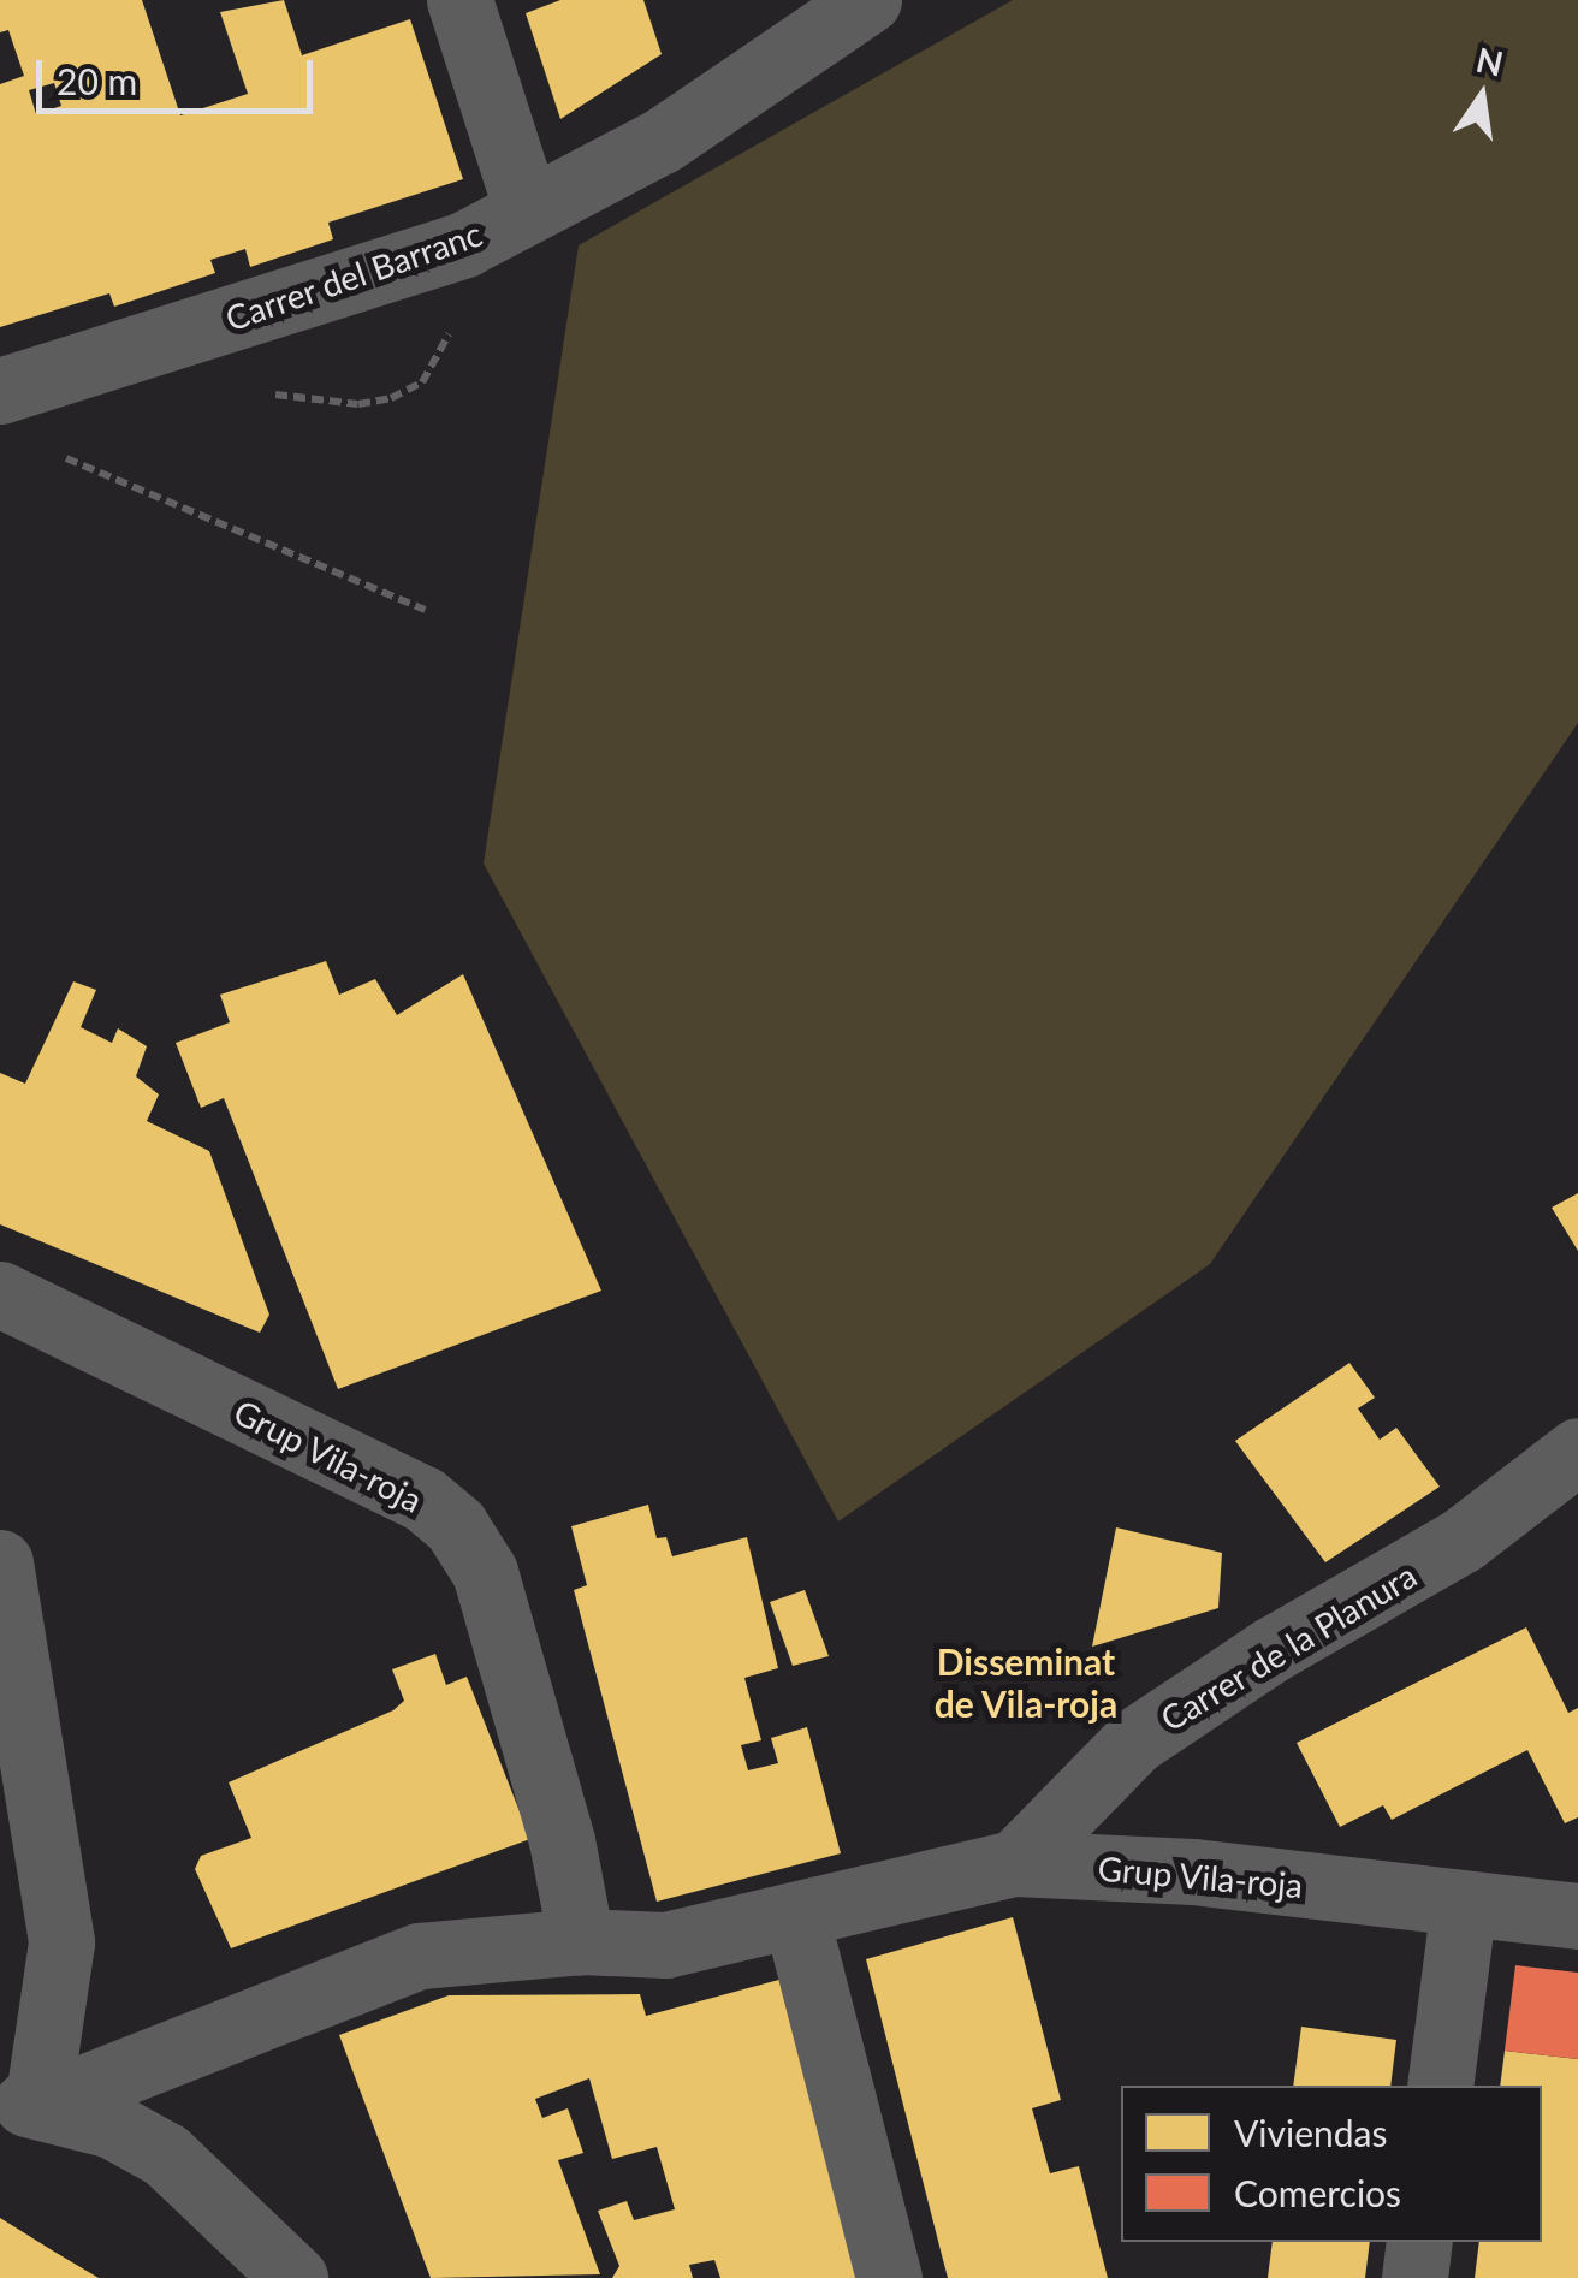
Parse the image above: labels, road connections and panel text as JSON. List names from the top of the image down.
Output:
{
  "streets": {
    "street": ["Carrer del Barranc", "Grup Vila-roja", "Carrer de la Planura"]
  },
  "crossings": [
    ["Grup Vila-roja", "Carrer de la Planura"]
  ],
  "districts": ["Disseminat de Vila-roja"],
  "legend": ["Viviendas", "Comercios"],
  "scale_bar": "20 m",
  "north": "top"
}
